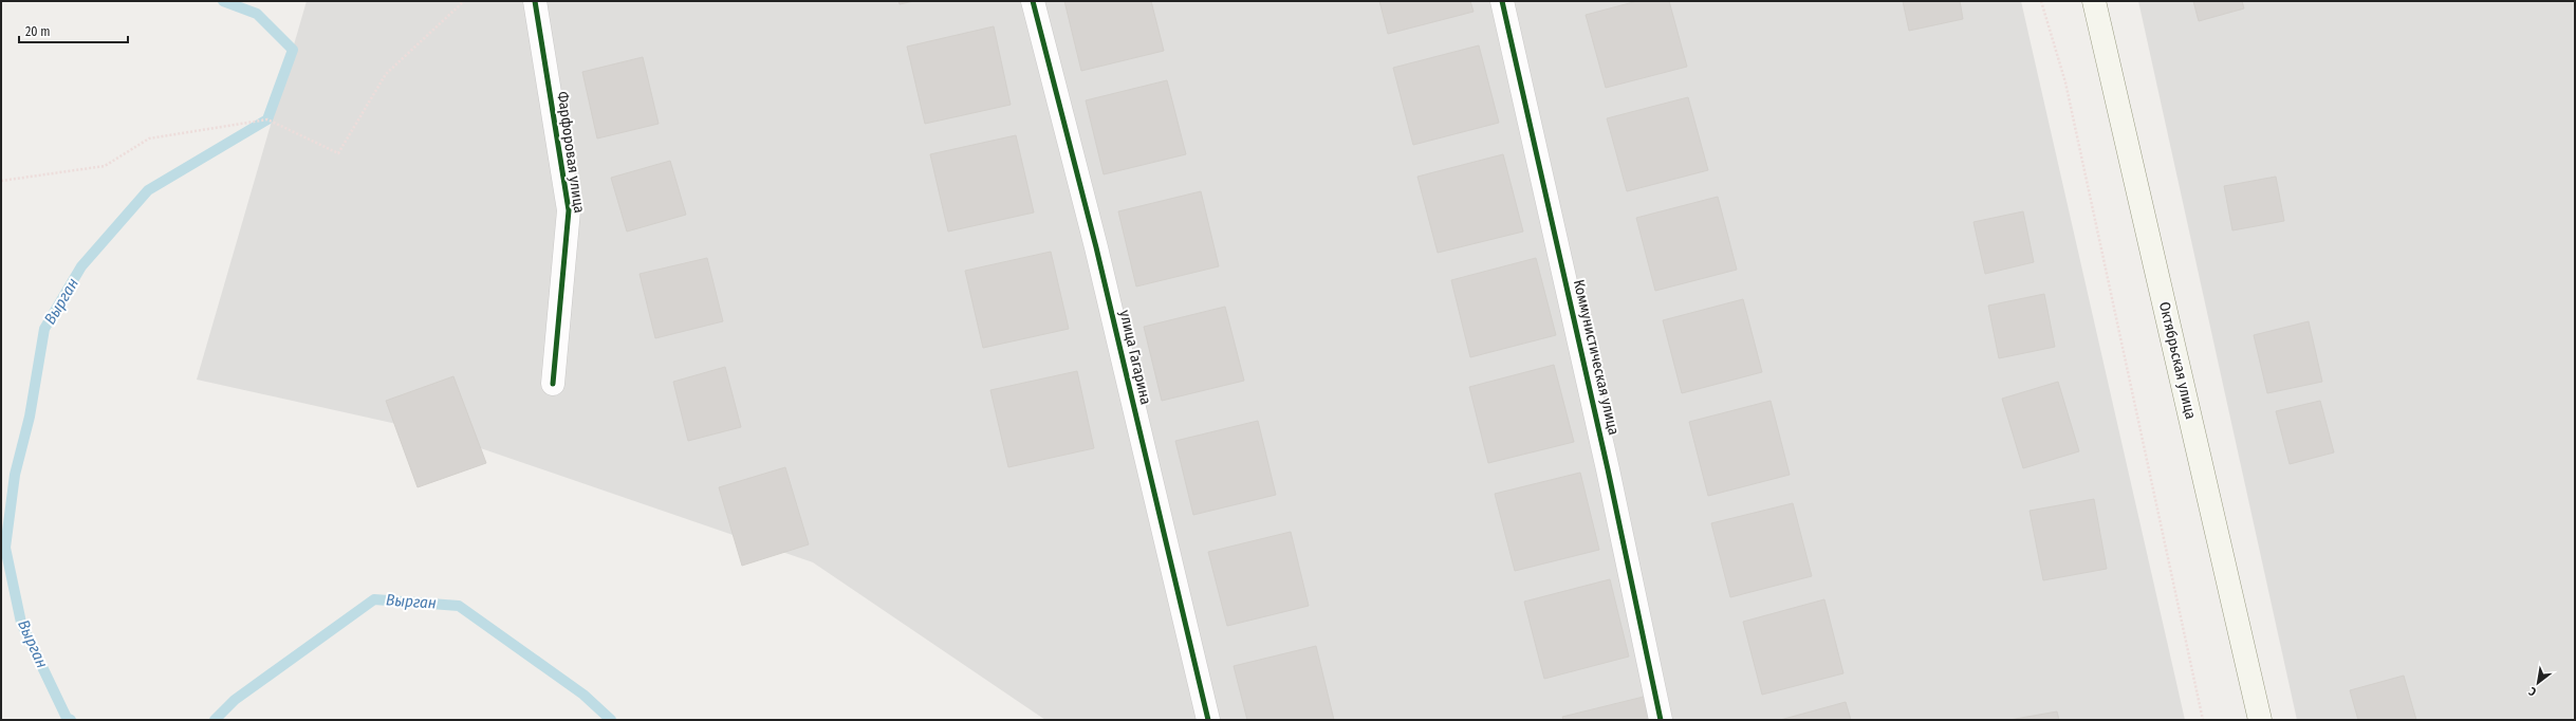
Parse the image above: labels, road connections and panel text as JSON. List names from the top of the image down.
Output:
{
  "streets": {
    "main road": ["Октябрьская улица"],
    "street": ["Фарфоровая улица", "улица Гагарина", "Коммунистическая улица"]
  },
  "water": ["Вырган"],
  "scale_bar": "20 m",
  "north": "bottom left"
}
